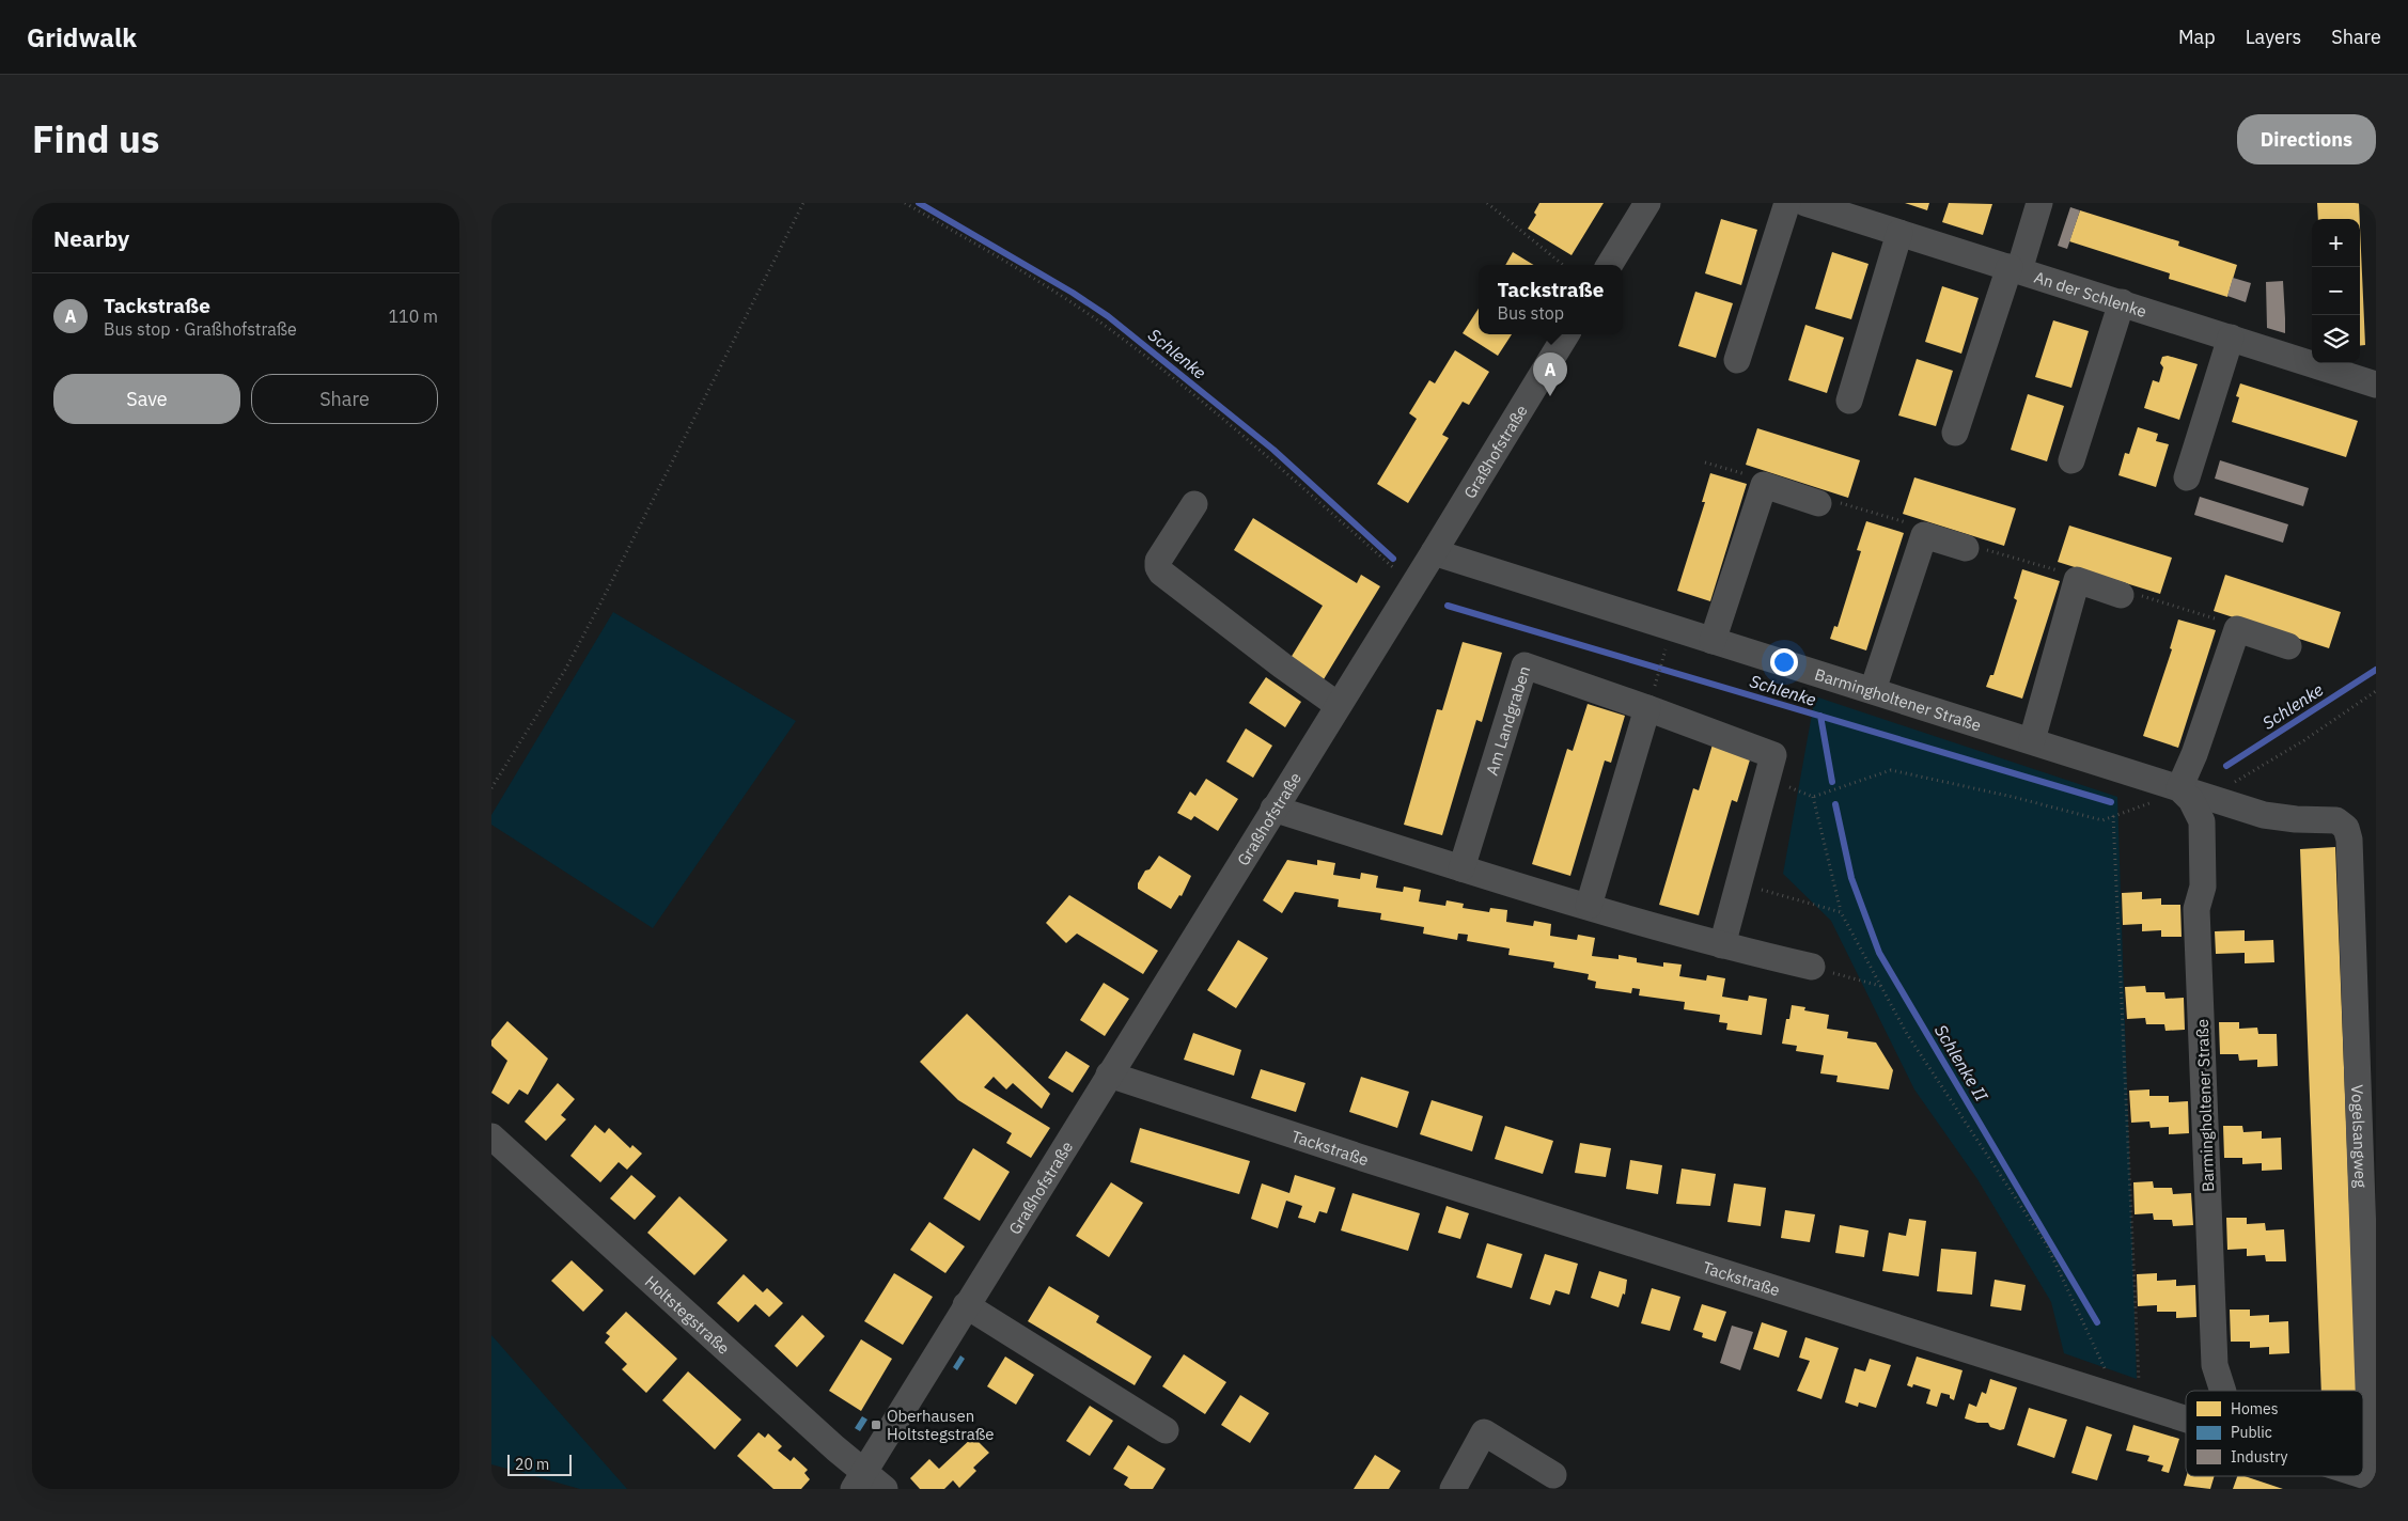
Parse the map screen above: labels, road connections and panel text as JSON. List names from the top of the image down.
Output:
{
  "streets": {
    "street": [
      "An der Schlenke",
      "Graßhofstraße",
      "Barmingholtener Straße",
      "Am Landgraben",
      "Vogelsangweg",
      "Tackstraße",
      "Holtstegstraße"
    ]
  },
  "crossings": [
    ["Graßhofstraße", "Barmingholtener Straße"],
    ["Graßhofstraße", "Tackstraße"],
    ["Graßhofstraße", "Holtstegstraße"],
    ["Barmingholtener Straße", "Vogelsangweg"]
  ],
  "water": ["Schlenke", "Schlenke II"],
  "places": {
    "transit": ["Oberhausen Holtstegstraße"]
  },
  "legend": ["Homes", "Public", "Industry"],
  "scale_bar": "20 m",
  "page": {
    "header": "Gridwalk",
    "nav": ["Map", "Layers", "Share"],
    "title": "Find us",
    "buttons": [
      "Directions",
      ["Save", "Share"]
    ],
    "heading": "Nearby",
    "map_buttons": ["+", "−"],
    "popup": ["Tackstraße", "Bus stop"],
    "list": [
      {
        "mark": "A",
        "name": "Tackstraße",
        "note": "Bus stop · Graßhofstraße",
        "value": "110 m"
      }
    ],
    "pins": "A",
    "scale": "20 m"
  }
}
